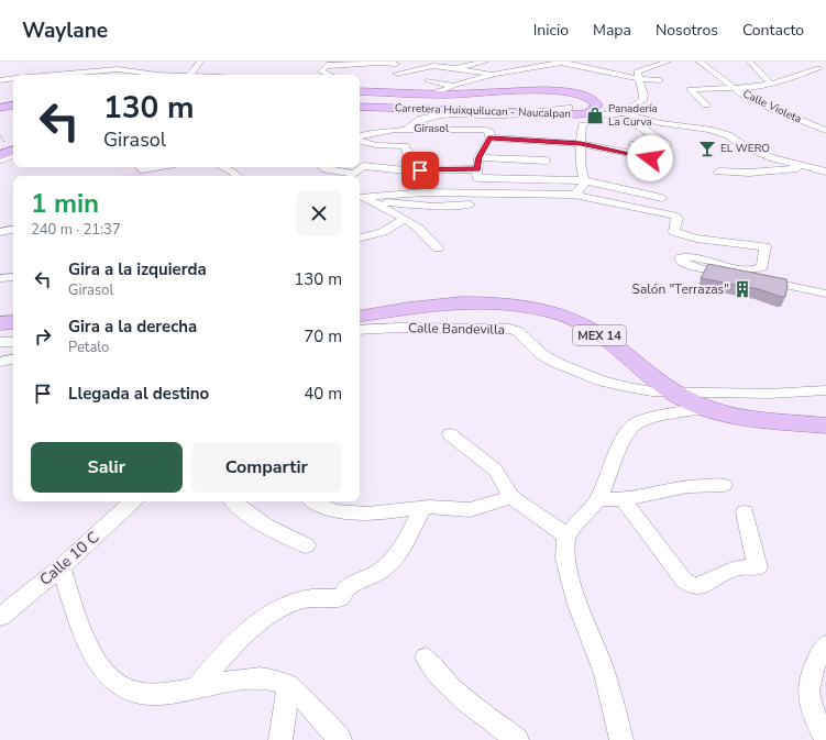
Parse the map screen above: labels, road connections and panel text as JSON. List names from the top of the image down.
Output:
{
  "streets": {
    "main road": ["Carretera Huixquilucan - Naucalpan", "MEX 14"],
    "street": [
      "Calle Violeta",
      "Girasol",
      "Calle Bandevilla",
      "Calle 10 C"
    ]
  },
  "crossings": [
    ["Carretera Huixquilucan - Naucalpan", "Girasol"],
    ["Calle Bandevilla", "MEX 14"]
  ],
  "places": {
    "shop": ["Panadería La Curva"],
    "bar": ["EL WERO"],
    "building": ["Salón \"Terrazas\""]
  },
  "page": {
    "header": "Waylane",
    "nav": [
      "Inicio",
      "Mapa",
      "Nosotros",
      "Contacto"
    ],
    "turn": ["130 m", "Girasol"],
    "heading": ["1 min", "240 m · 21:37"],
    "list": [
      {
        "name": "Gira a la izquierda",
        "note": "Girasol",
        "value": "130 m"
      },
      {
        "name": "Gira a la derecha",
        "note": "Petalo",
        "value": "70 m"
      },
      {
        "name": "Llegada al destino",
        "value": "40 m"
      }
    ],
    "buttons": ["Salir", "Compartir"]
  }
}
